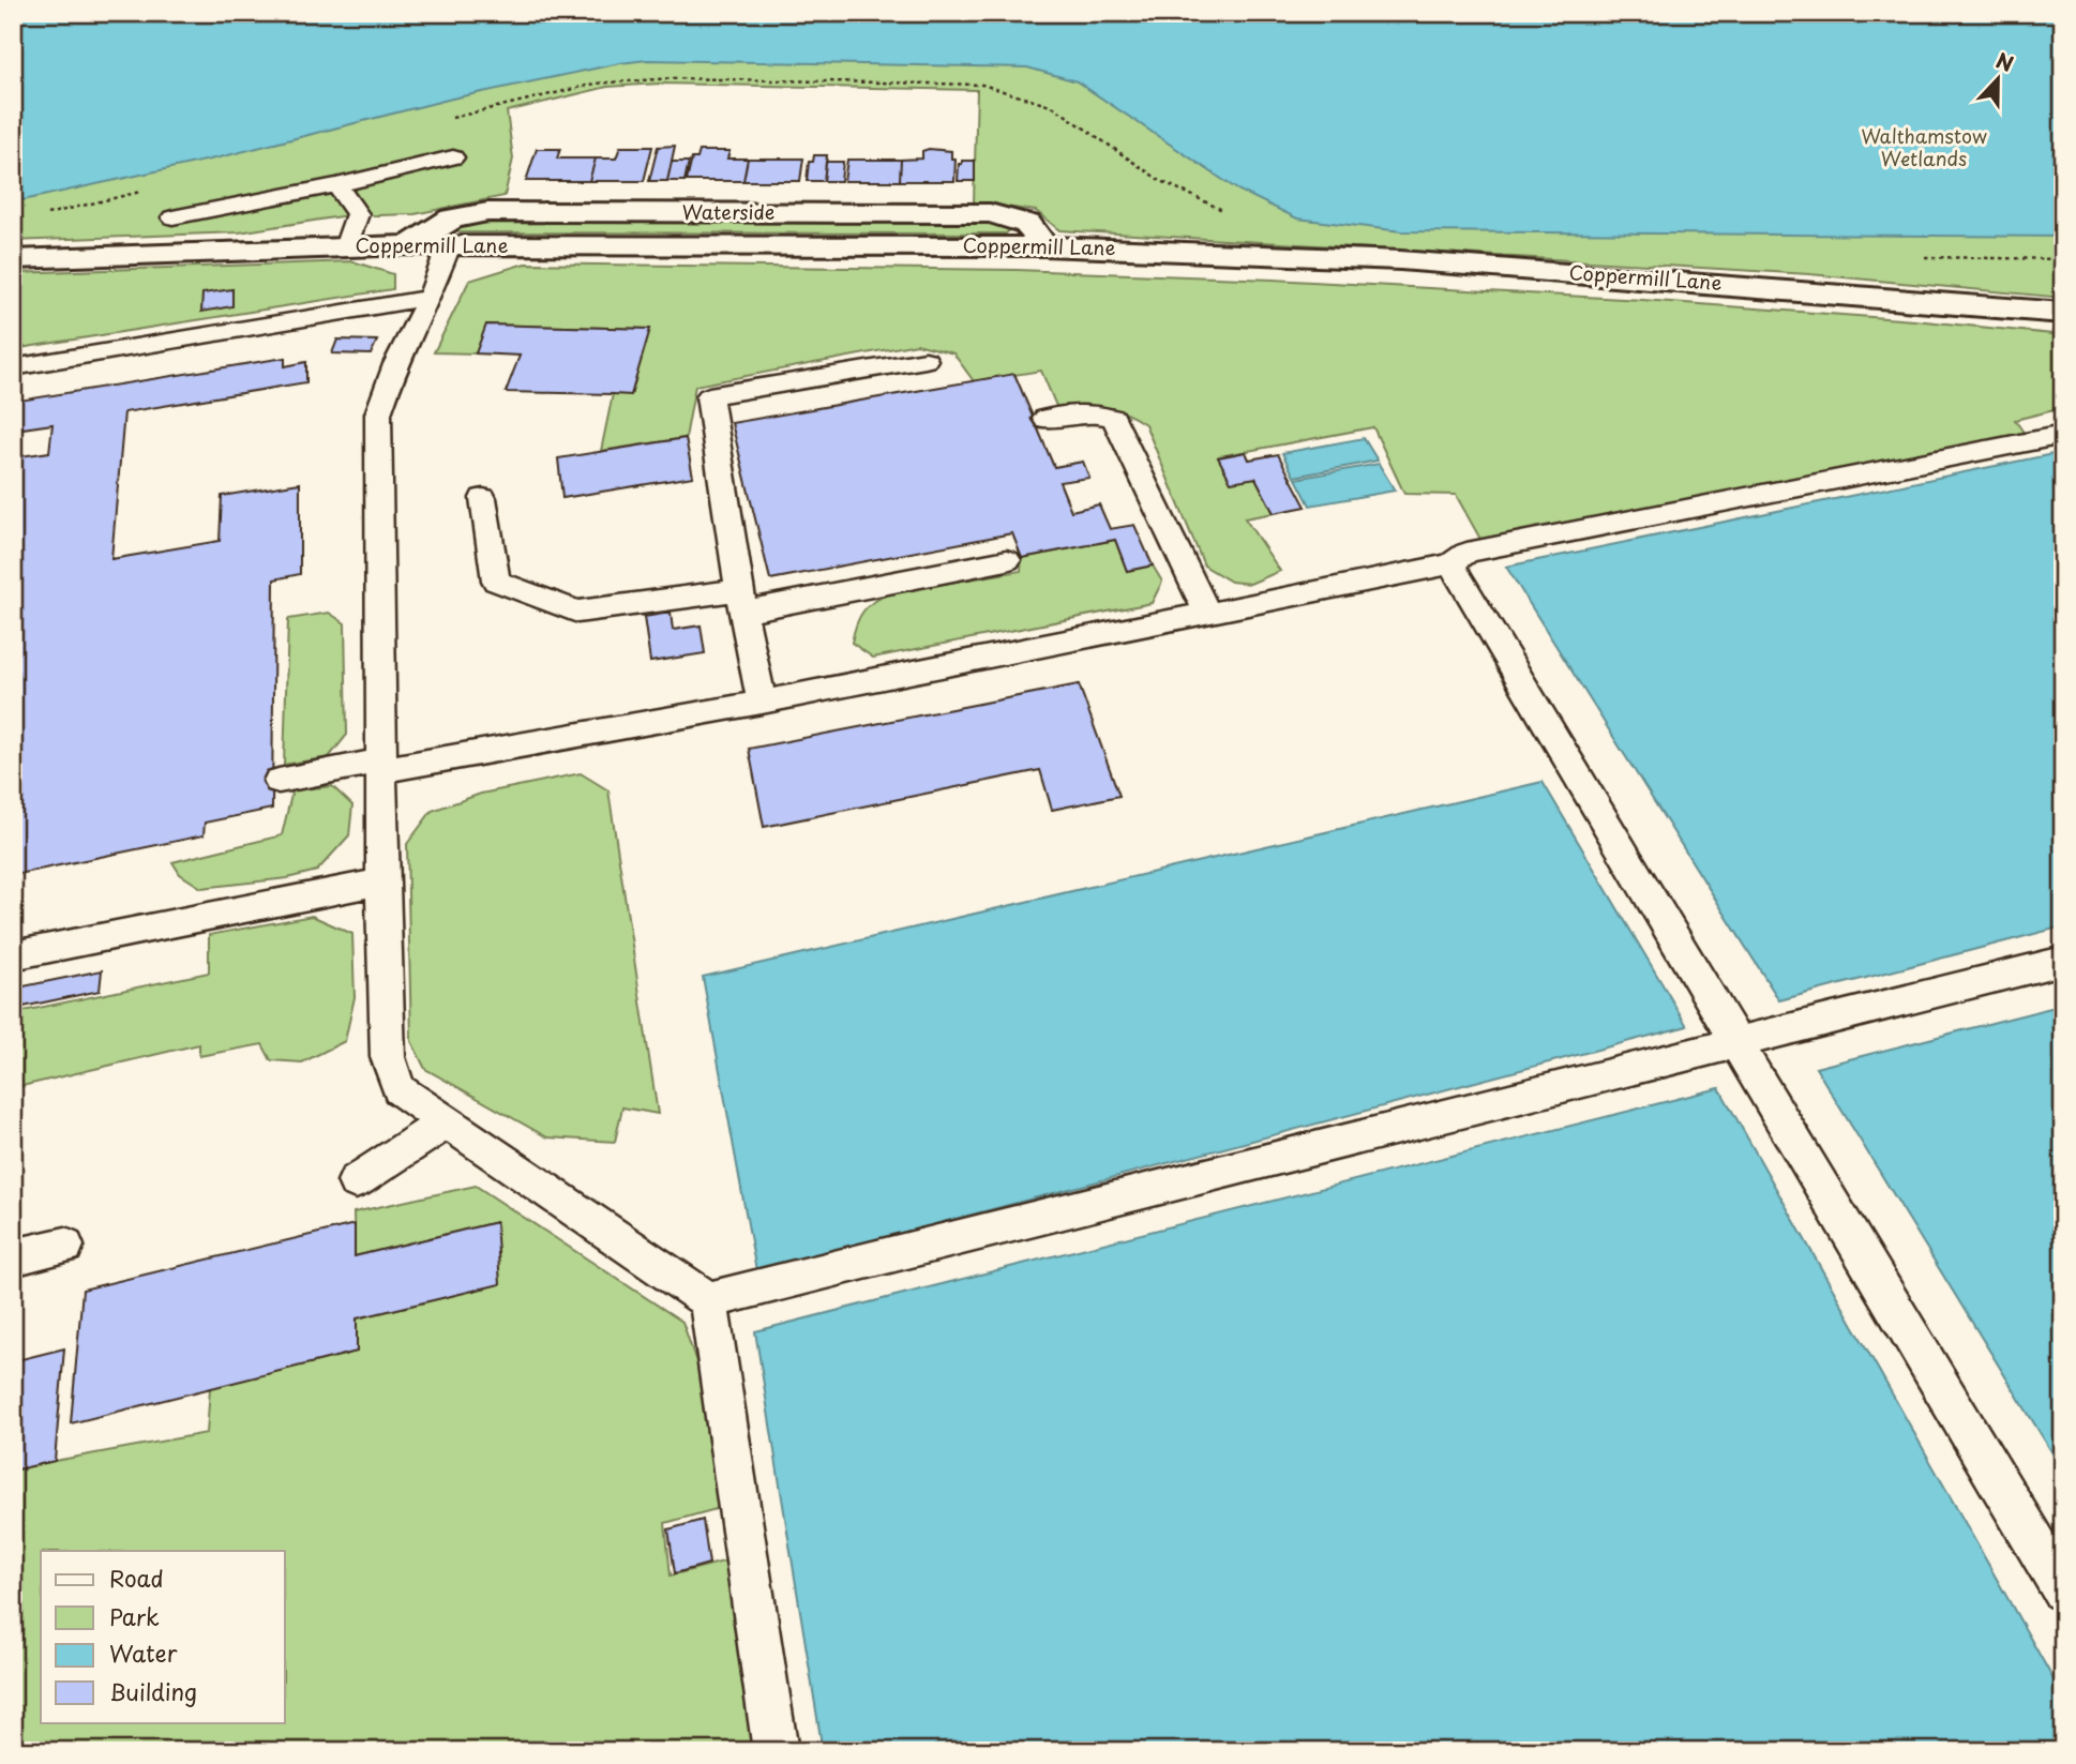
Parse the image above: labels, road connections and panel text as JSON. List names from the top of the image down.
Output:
{
  "streets": {
    "street": ["Waterside", "Coppermill Lane"]
  },
  "crossings": [
    ["Waterside", "Coppermill Lane"]
  ],
  "parks": ["Walthamstow Wetlands"],
  "legend": [
    "Road",
    "Park",
    "Water",
    "Building"
  ],
  "north": "top"
}
